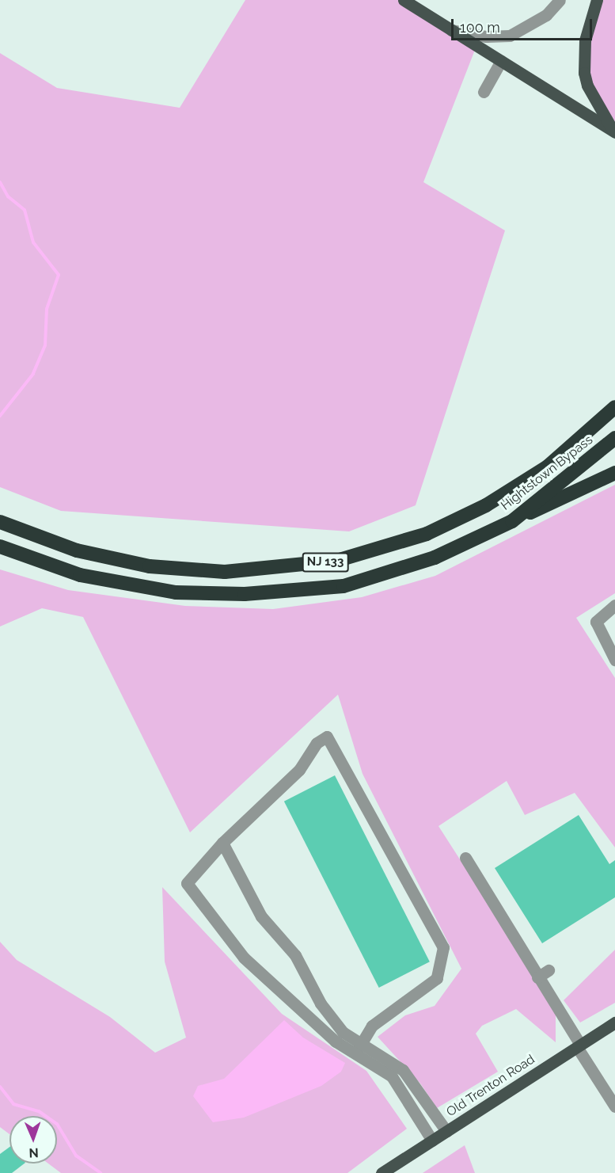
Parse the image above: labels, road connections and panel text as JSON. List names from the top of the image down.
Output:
{
  "streets": {
    "highway": ["Hightstown Bypass", "NJ 133"],
    "main road": ["Old Trenton Road"]
  },
  "scale_bar": "100 m",
  "north": "bottom"
}
